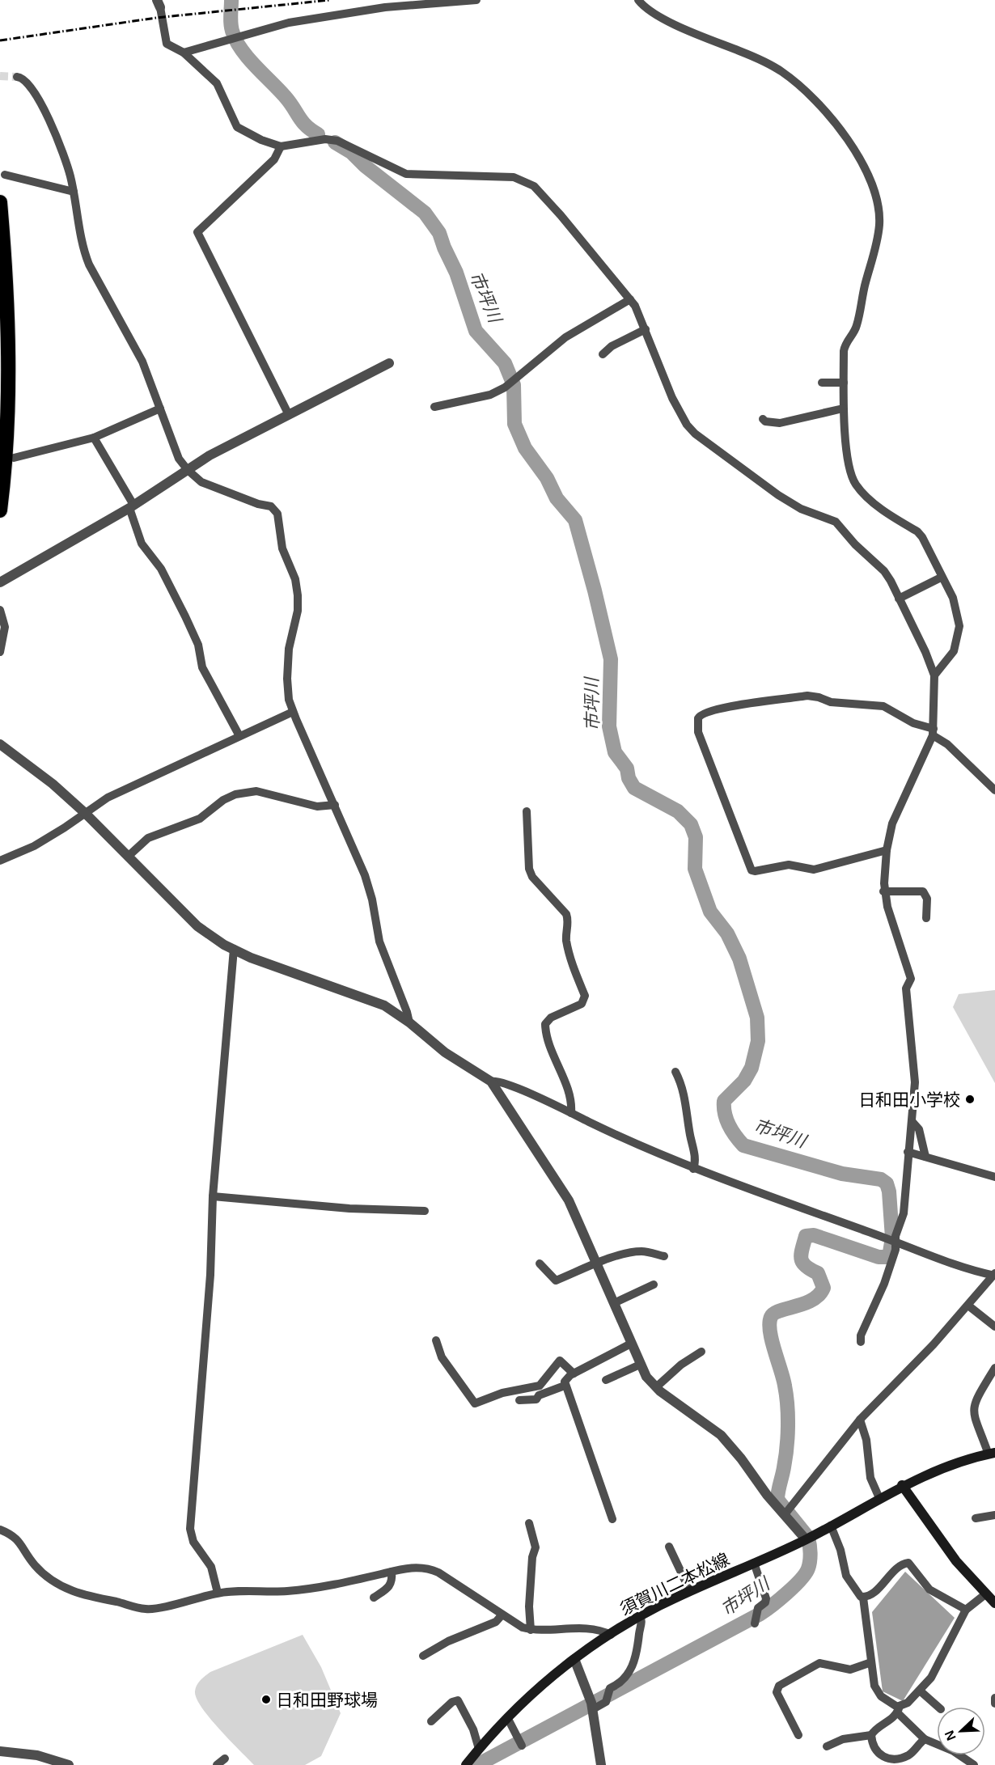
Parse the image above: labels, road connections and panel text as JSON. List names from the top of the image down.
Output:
{
  "streets": {
    "main road": ["須賀川二本松線"]
  },
  "water": ["市坪川"],
  "places": ["日和田小学校", "日和田野球場"],
  "north": "bottom left"
}
